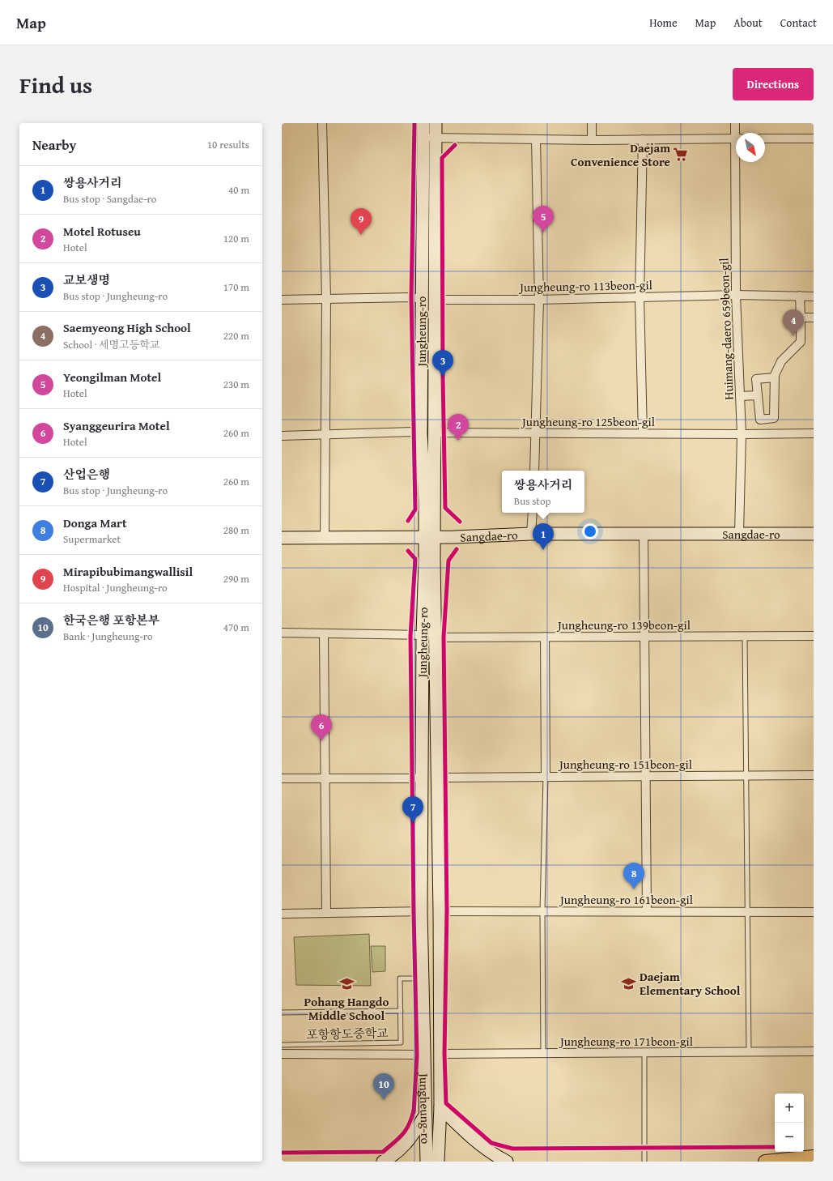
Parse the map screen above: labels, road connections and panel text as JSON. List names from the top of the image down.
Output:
{
  "streets": {
    "main road": ["Jungheung-ro", "Sangdae-ro"],
    "street": [
      "Jungheung-ro 113beon-gil",
      "Huimang-daero 659beon-gil",
      "Jungheung-ro 125beon-gil",
      "Jungheung-ro 139beon-gil",
      "Jungheung-ro 151beon-gil",
      "Jungheung-ro 161beon-gil",
      "Jungheung-ro 171beon-gil"
    ],
    "lane": ["포항항도중학교"]
  },
  "crossings": [
    ["Jungheung-ro 113beon-gil", "Huimang-daero 659beon-gil"],
    ["Jungheung-ro 113beon-gil", "Jungheung-ro"],
    ["Huimang-daero 659beon-gil", "Jungheung-ro 125beon-gil"],
    ["Huimang-daero 659beon-gil", "Sangdae-ro"],
    ["Jungheung-ro", "Jungheung-ro 125beon-gil"],
    ["Jungheung-ro", "Sangdae-ro"],
    ["Jungheung-ro", "Jungheung-ro 139beon-gil"],
    ["Jungheung-ro", "Jungheung-ro 151beon-gil"],
    ["Jungheung-ro", "Jungheung-ro 161beon-gil"],
    ["Jungheung-ro", "포항항도중학교"],
    ["Jungheung-ro", "Jungheung-ro 171beon-gil"]
  ],
  "places": {
    "supermarket": ["Daejam Convenience Store"],
    "school or university": ["Daejam Elementary School", "Pohang Hangdo Middle School"]
  },
  "north": "bottom right",
  "page": {
    "header": "Map",
    "nav": [
      "Home",
      "Map",
      "About",
      "Contact"
    ],
    "title": "Find us",
    "buttons": "Directions",
    "heading": ["Nearby", "10 results"],
    "list": [
      {
        "mark": "1",
        "name": "쌍용사거리",
        "note": "Bus stop · Sangdae-ro",
        "value": "40 m"
      },
      {
        "mark": "2",
        "name": "Motel Rotuseu",
        "note": "Hotel",
        "value": "120 m"
      },
      {
        "mark": "3",
        "name": "교보생명",
        "note": "Bus stop · Jungheung-ro",
        "value": "170 m"
      },
      {
        "mark": "4",
        "name": "Saemyeong High School",
        "note": "School · 세명고등학교",
        "value": "220 m"
      },
      {
        "mark": "5",
        "name": "Yeongilman Motel",
        "note": "Hotel",
        "value": "230 m"
      },
      {
        "mark": "6",
        "name": "Syanggeurira Motel",
        "note": "Hotel",
        "value": "260 m"
      },
      {
        "mark": "7",
        "name": "산업은행",
        "note": "Bus stop · Jungheung-ro",
        "value": "260 m"
      },
      {
        "mark": "8",
        "name": "Donga Mart",
        "note": "Supermarket",
        "value": "280 m"
      },
      {
        "mark": "9",
        "name": "Mirapibubimangwallisil",
        "note": "Hospital · Jungheung-ro",
        "value": "290 m"
      },
      {
        "mark": "10",
        "name": "한국은행 포항본부",
        "note": "Bank · Jungheung-ro",
        "value": "470 m"
      }
    ],
    "pins": [
      "5",
      "9",
      "4",
      "3",
      "2",
      "1",
      "6",
      "7",
      "8",
      "10"
    ],
    "popup": ["쌍용사거리", "Bus stop"],
    "map_buttons": ["+", "−"]
  }
}
